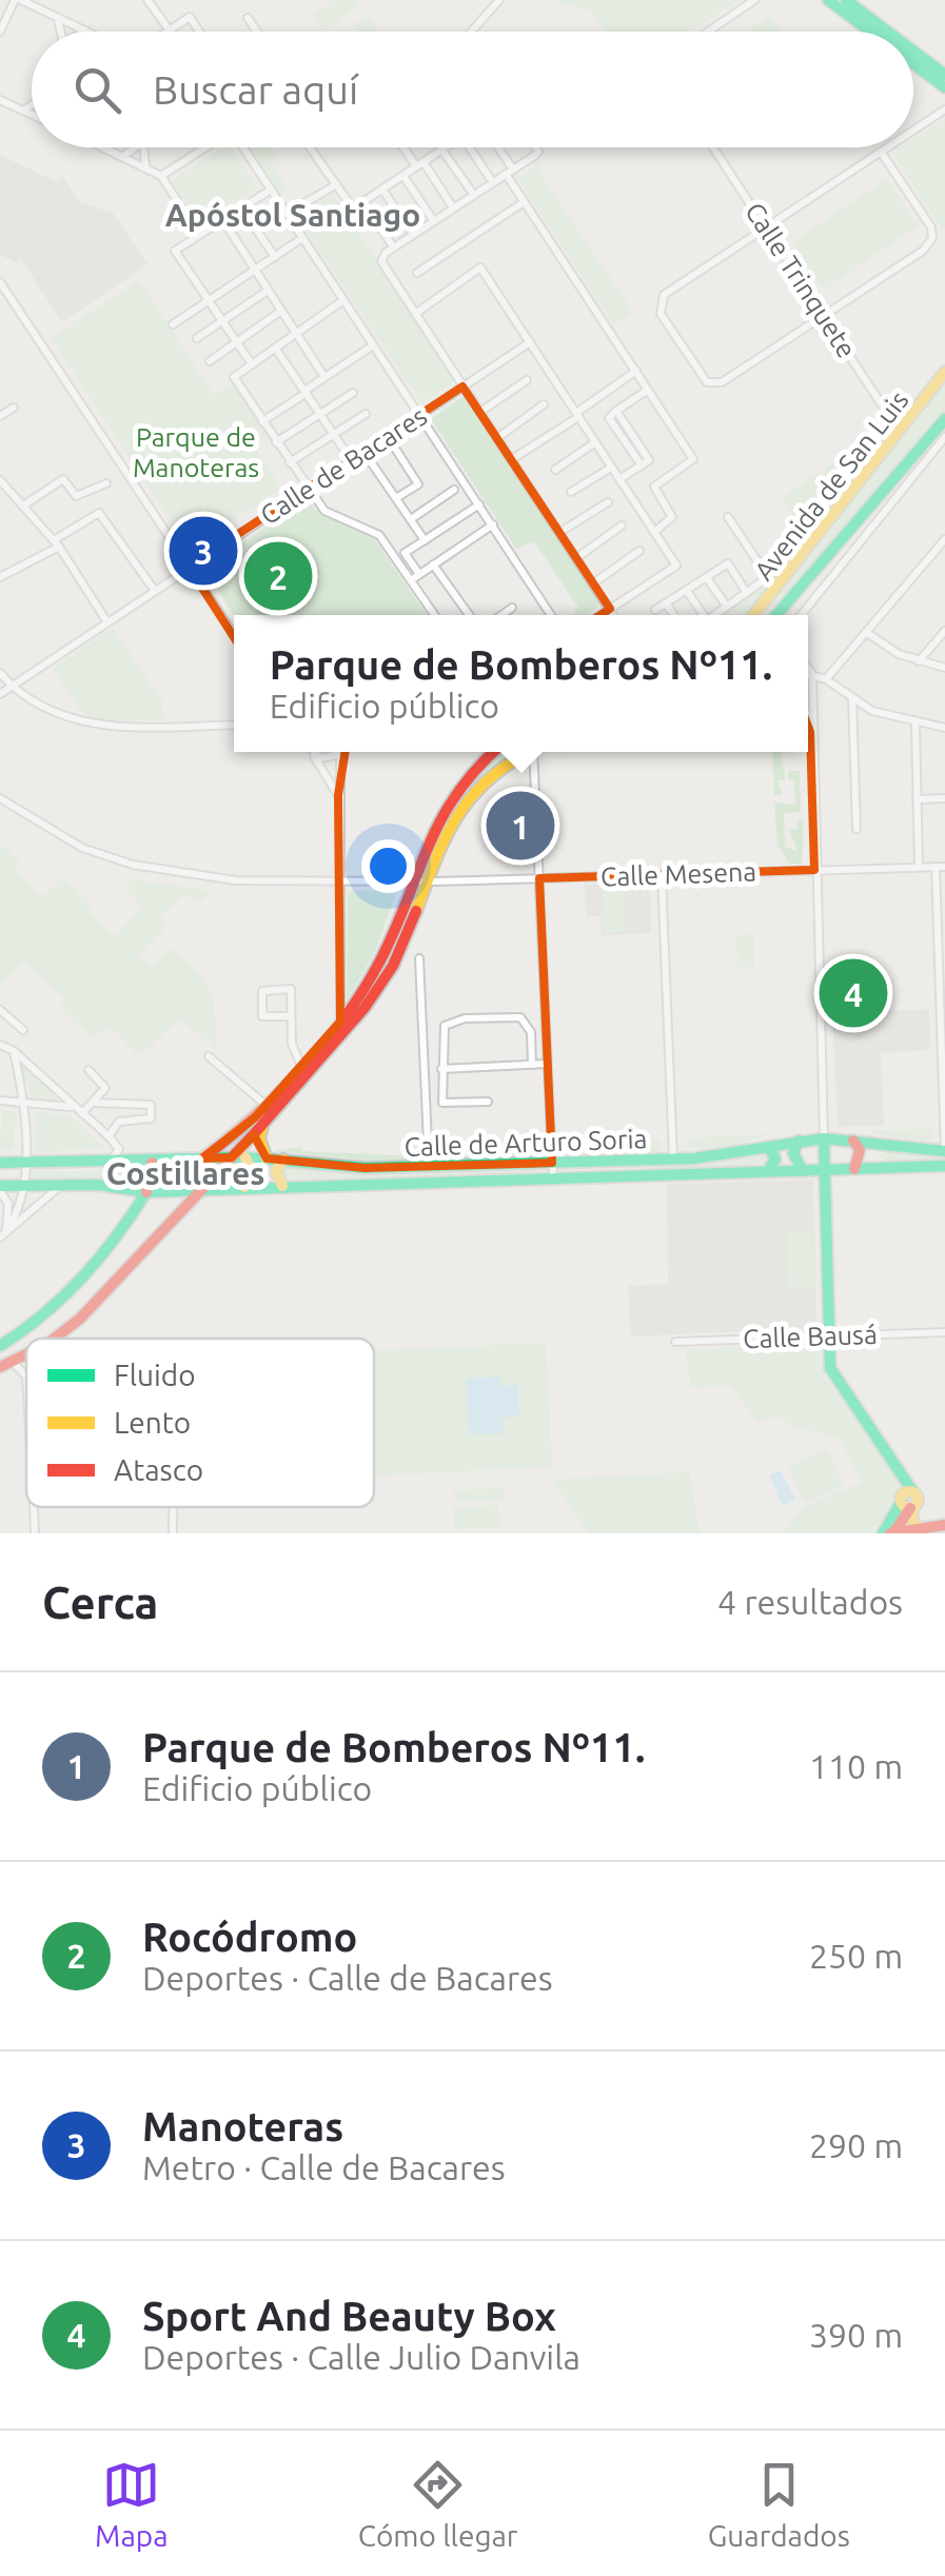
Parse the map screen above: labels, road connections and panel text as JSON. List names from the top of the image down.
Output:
{
  "streets": {
    "main road": ["Avenida de San Luis", "Calle de Arturo Soria"],
    "street": [
      "Calle Trinquete",
      "Calle de Bacares",
      "Calle Mesena",
      "Calle Bausá"
    ]
  },
  "crossings": [
    ["Calle Trinquete", "Avenida de San Luis"]
  ],
  "districts": ["Apóstol Santiago", "Costillares"],
  "parks": ["Parque de Manoteras"],
  "legend": ["Fluido", "Lento", "Atasco"],
  "page": {
    "search": "Buscar aquí",
    "pins": [
      "3",
      "2",
      "1",
      "4"
    ],
    "popup": ["Parque de Bomberos Nº11.", "Edificio público"],
    "heading": ["Cerca", "4 resultados"],
    "list": [
      {
        "mark": "1",
        "name": "Parque de Bomberos Nº11.",
        "note": "Edificio público",
        "value": "110 m"
      },
      {
        "mark": "2",
        "name": "Rocódromo",
        "note": "Deportes · Calle de Bacares",
        "value": "250 m"
      },
      {
        "mark": "3",
        "name": "Manoteras",
        "note": "Metro · Calle de Bacares",
        "value": "290 m"
      },
      {
        "mark": "4",
        "name": "Sport And Beauty Box",
        "note": "Deportes · Calle Julio Danvila",
        "value": "390 m"
      }
    ],
    "nav": ["Mapa", "Cómo llegar", "Guardados"]
  }
}
